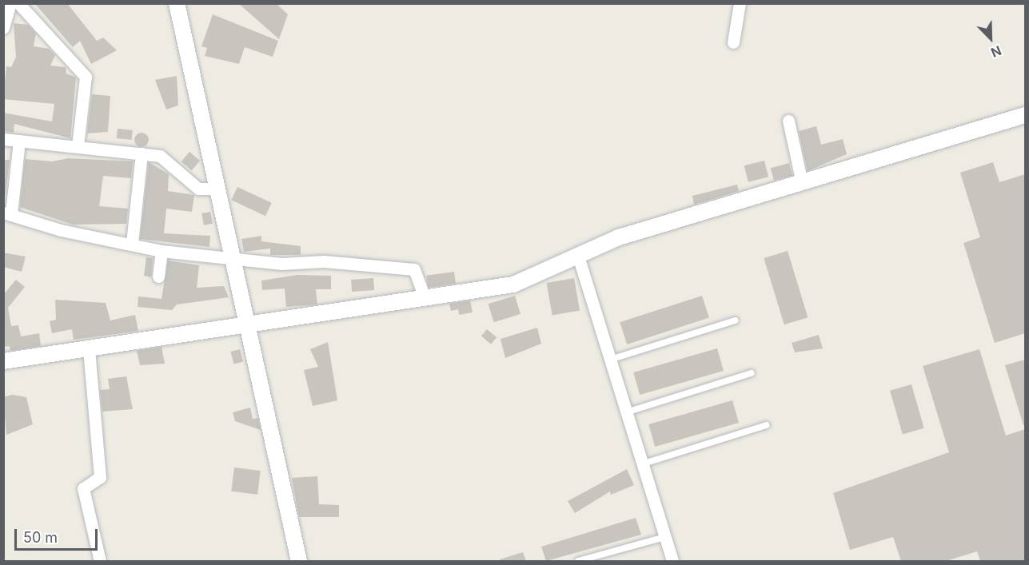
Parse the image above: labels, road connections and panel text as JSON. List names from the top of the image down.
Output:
{
  "scale_bar": "50 m",
  "north": "bottom right"
}
